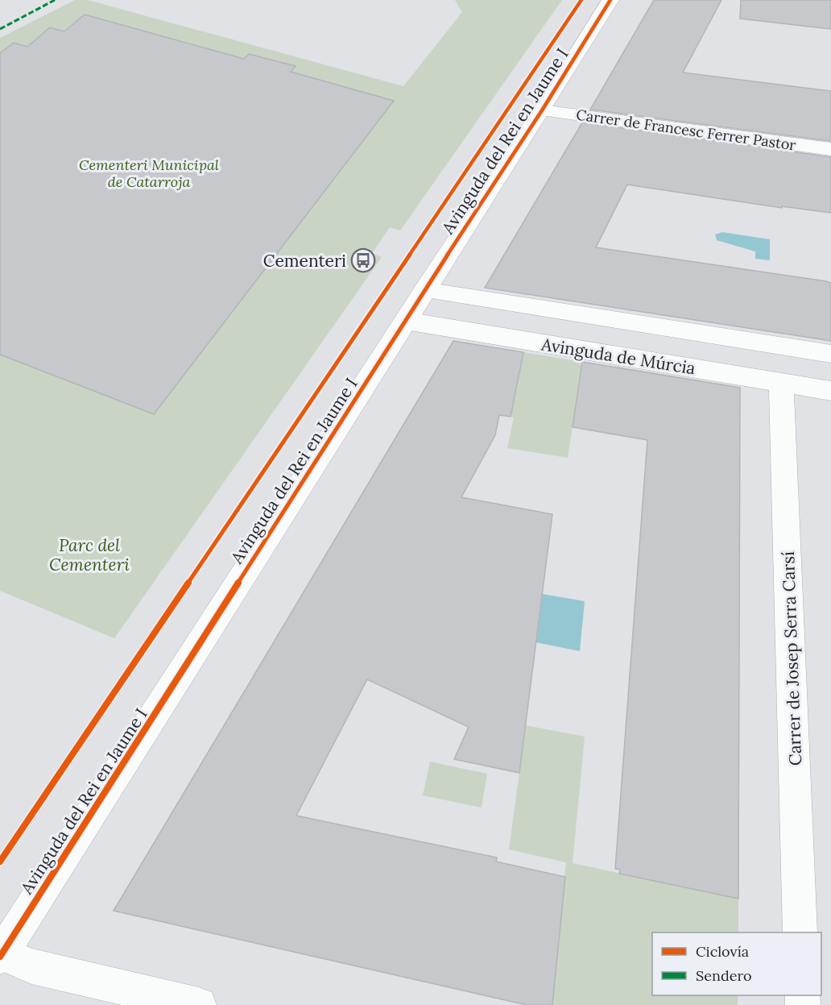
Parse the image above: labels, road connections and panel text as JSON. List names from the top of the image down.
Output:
{
  "streets": {
    "street": [
      "Carrer de Francesc Ferrer Pastor",
      "Avinguda del Rei en Jaume I",
      "Avinguda de Múrcia",
      "Carrer de Josep Serra Carsí"
    ]
  },
  "crossings": [
    ["Carrer de Francesc Ferrer Pastor", "Avinguda del Rei en Jaume I"],
    ["Avinguda del Rei en Jaume I", "Avinguda de Múrcia"],
    ["Avinguda de Múrcia", "Carrer de Josep Serra Carsí"]
  ],
  "parks": ["Cementeri Municipal de Catarroja", "Parc del Cementeri"],
  "places": {
    "bus stop": ["Cementeri"]
  },
  "legend": ["Ciclovía", "Sendero"]
}
